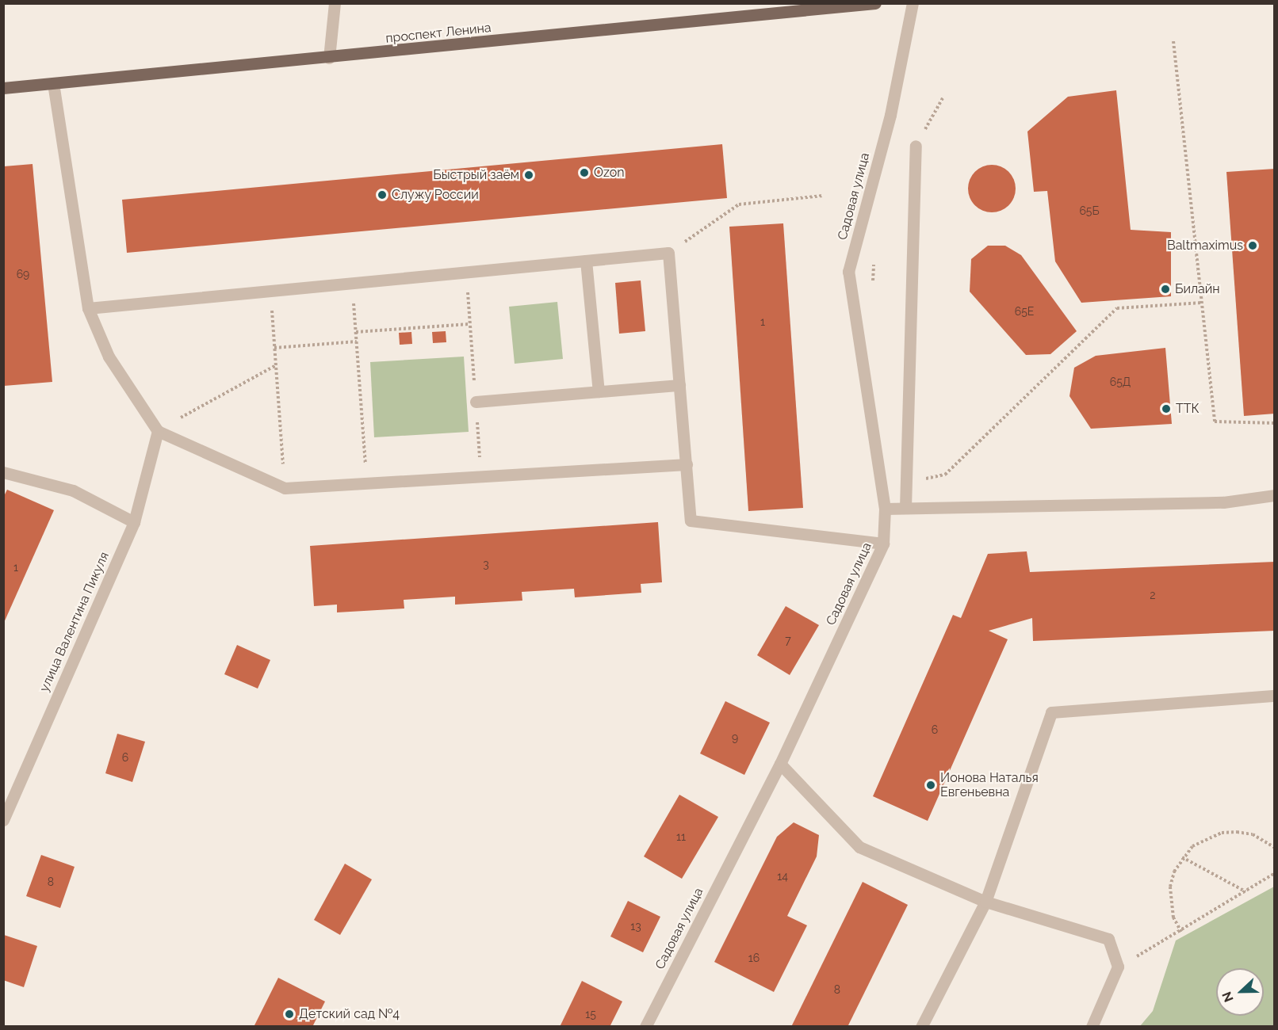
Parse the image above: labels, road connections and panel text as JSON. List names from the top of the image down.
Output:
{
  "streets": {
    "main road": ["проспект Ленина"],
    "street": ["Садовая улица", "улица Валентина Пикуля"]
  },
  "places": [
    "Ozon",
    "Быстрый заём",
    "Служу России",
    "Baltmaximus",
    "Билайн",
    "ТТК",
    "Ионова Наталья Евгеньевна",
    "Детский сад №4"
  ],
  "house_numbers": [
    "65Б",
    "69",
    "65Е",
    "1",
    "65Д",
    "3",
    "1",
    "2",
    "7",
    "6",
    "9",
    "6",
    "11",
    "14",
    "8",
    "13",
    "16",
    "8",
    "15"
  ],
  "north": "left"
}
